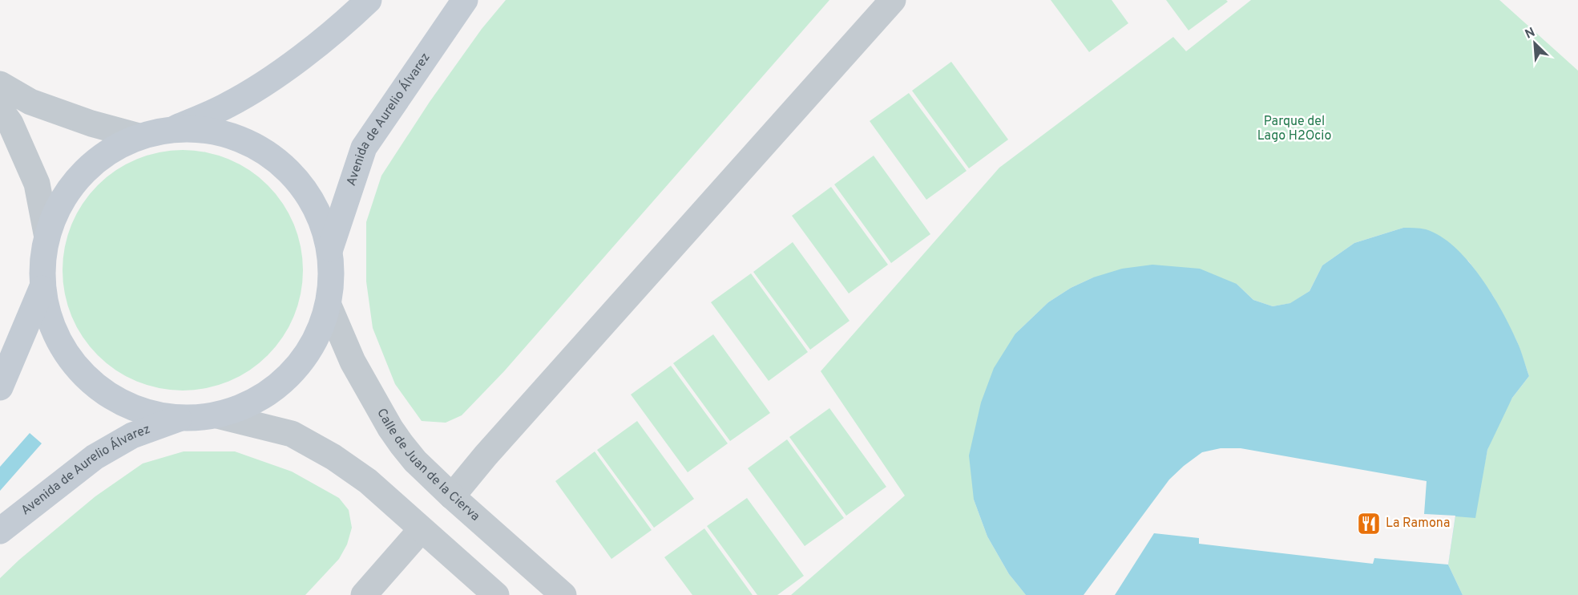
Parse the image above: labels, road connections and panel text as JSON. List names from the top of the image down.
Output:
{
  "streets": {
    "main road": ["Avenida de Aurelio Álvarez"],
    "street": ["Calle de Juan de la Cierva"]
  },
  "parks": ["Parque del Lago H2Ocio"],
  "places": {
    "restaurant": ["La Ramona"]
  },
  "north": "top left"
}
